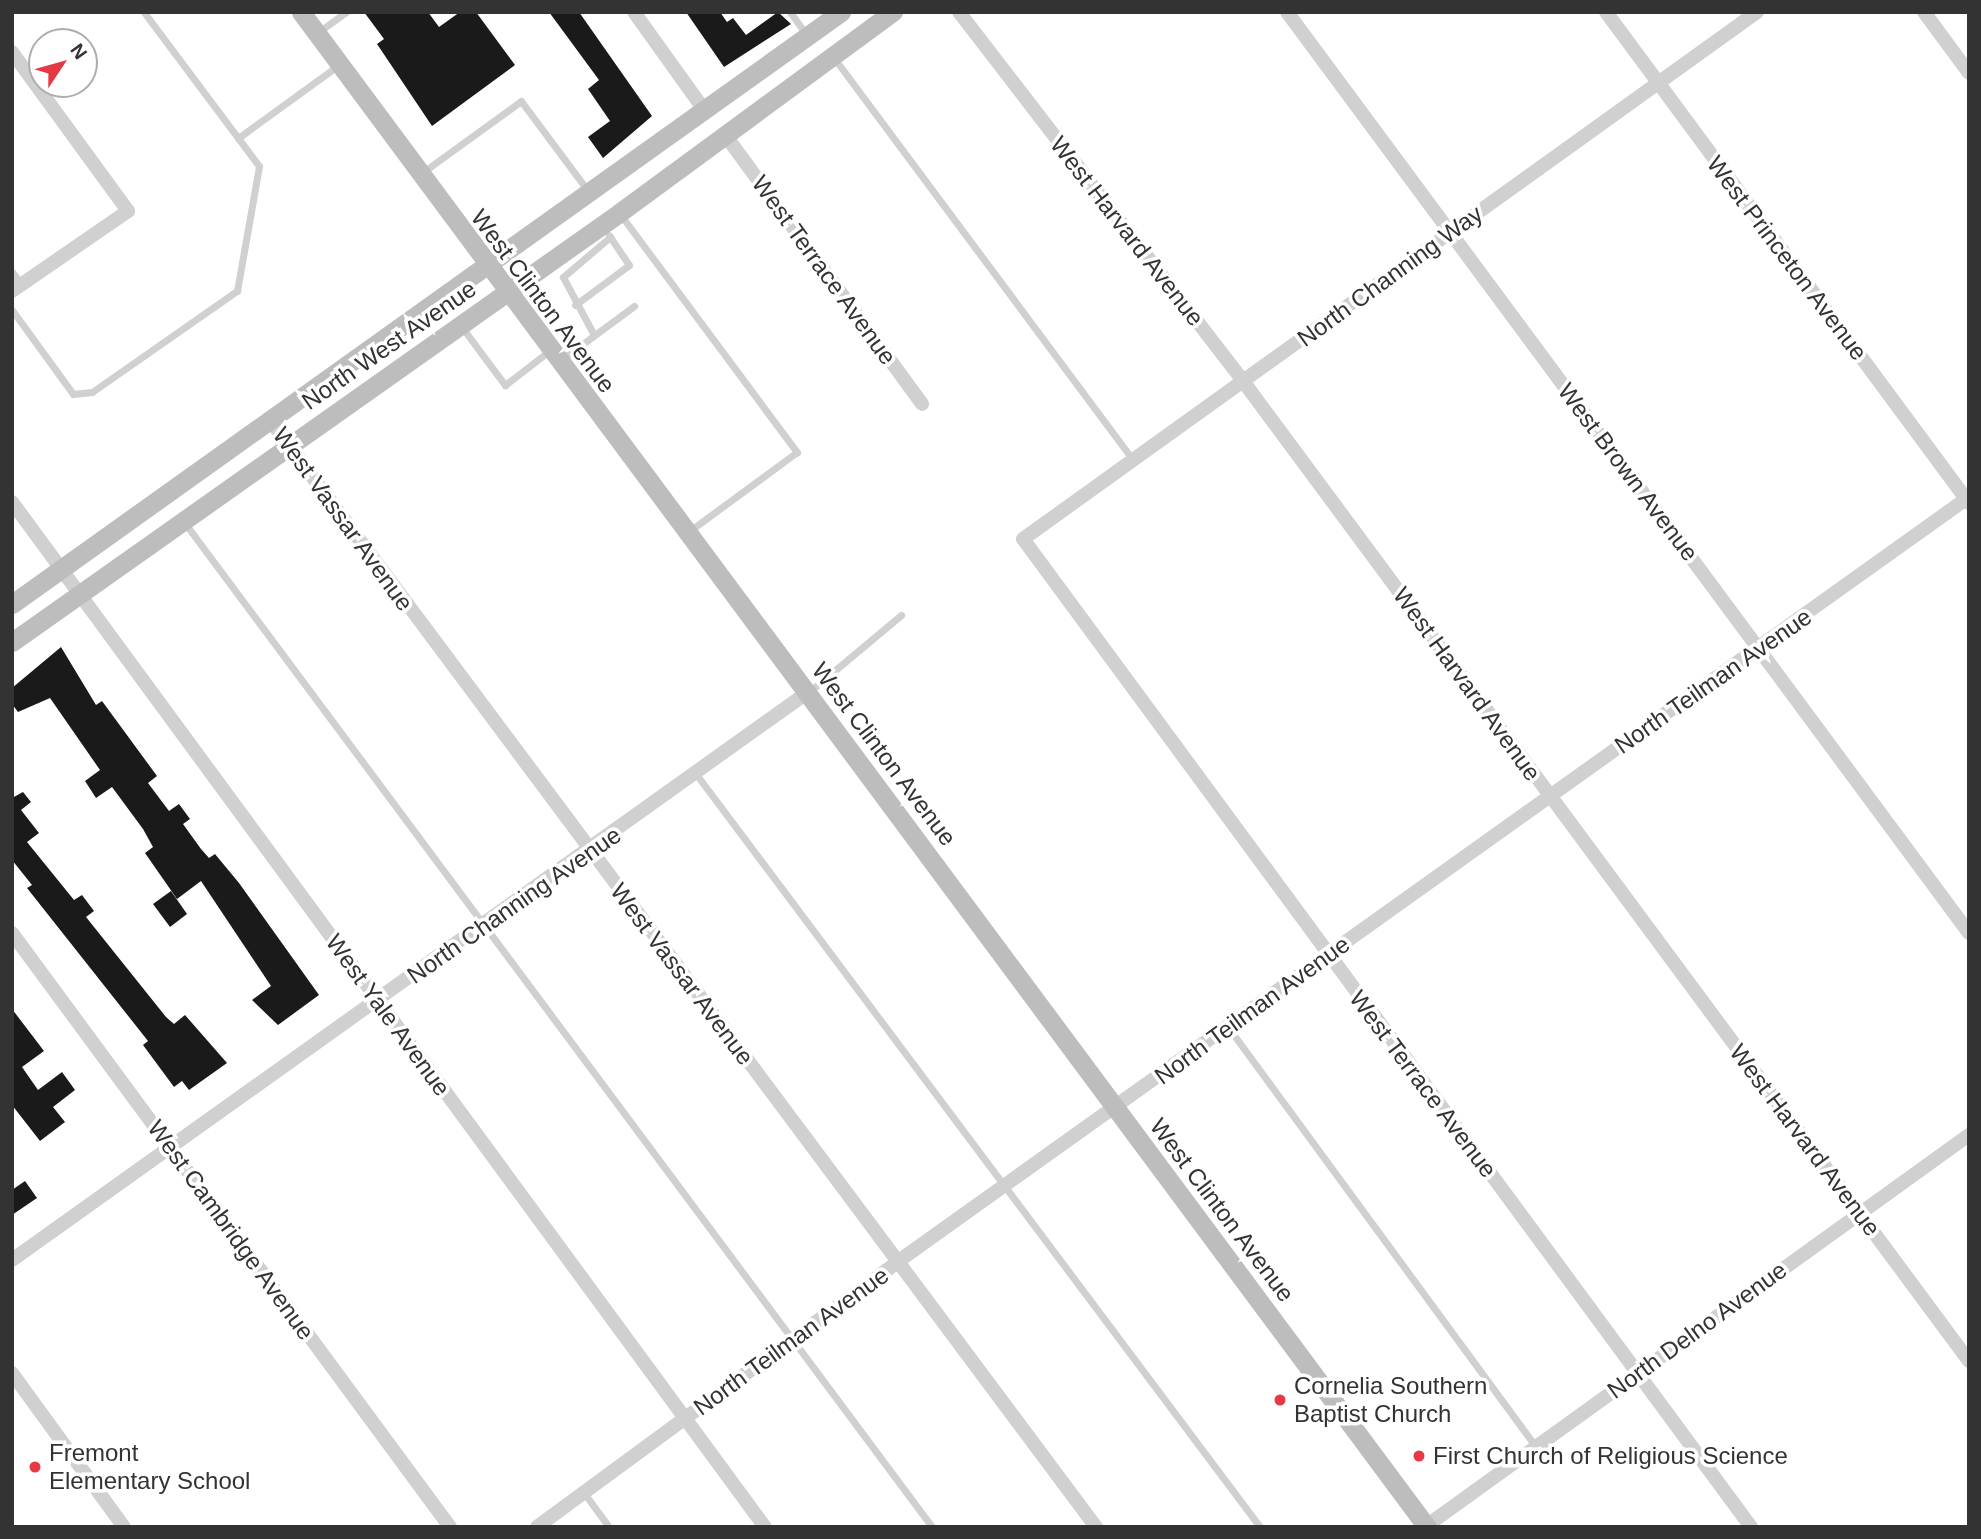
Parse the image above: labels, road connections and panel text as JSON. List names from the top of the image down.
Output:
{
  "streets": {
    "main road": ["West Clinton Avenue", "North West Avenue"],
    "street": [
      "West Harvard Avenue",
      "West Princeton Avenue",
      "West Terrace Avenue",
      "North Channing Way",
      "West Brown Avenue",
      "West Vassar Avenue",
      "North Teilman Avenue",
      "North Channing Avenue",
      "West Yale Avenue",
      "West Cambridge Avenue",
      "North Delno Avenue"
    ]
  },
  "crossings": [
    ["West Harvard Avenue", "North Channing Way"],
    ["West Harvard Avenue", "North Teilman Avenue"],
    ["West Harvard Avenue", "North Delno Avenue"],
    ["West Princeton Avenue", "North Channing Way"],
    ["West Princeton Avenue", "North Teilman Avenue"],
    ["West Terrace Avenue", "North Channing Way"],
    ["West Terrace Avenue", "North West Avenue"],
    ["West Terrace Avenue", "North Teilman Avenue"],
    ["West Terrace Avenue", "North Delno Avenue"],
    ["North Channing Way", "West Brown Avenue"],
    ["West Clinton Avenue", "North West Avenue"],
    ["West Clinton Avenue", "North Teilman Avenue"],
    ["West Clinton Avenue", "North Channing Avenue"],
    ["West Clinton Avenue", "North Delno Avenue"],
    ["North West Avenue", "West Vassar Avenue"],
    ["North West Avenue", "West Yale Avenue"],
    ["West Brown Avenue", "North Teilman Avenue"],
    ["West Vassar Avenue", "North Teilman Avenue"],
    ["West Vassar Avenue", "North Channing Avenue"],
    ["North Teilman Avenue", "West Yale Avenue"],
    ["North Channing Avenue", "West Yale Avenue"],
    ["North Channing Avenue", "West Cambridge Avenue"]
  ],
  "places": ["Cornelia Southern Baptist Church", "First Church of Religious Science", "Fremont Elementary School"],
  "north": "top right"
}
